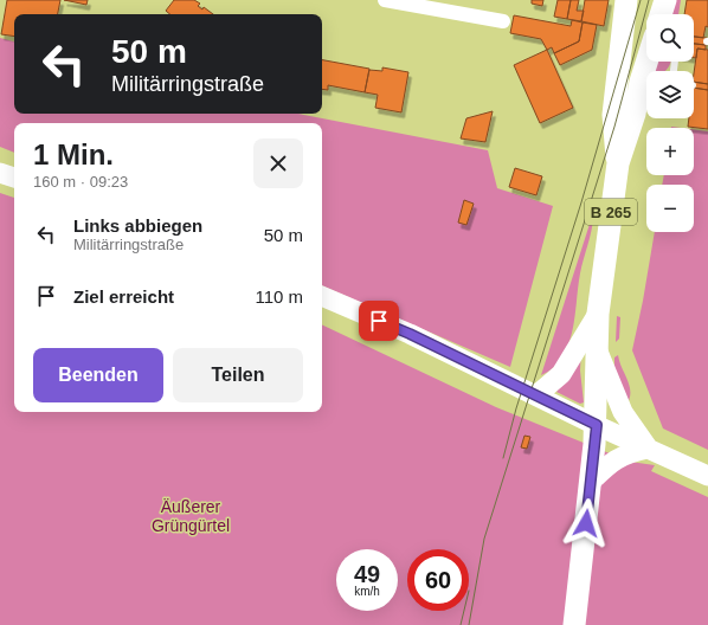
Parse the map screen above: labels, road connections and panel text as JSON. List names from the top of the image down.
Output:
{
  "streets": {
    "main road": ["B 265"]
  },
  "parks": ["Äußerer Grüngürtel"],
  "page": {
    "map_buttons": ["+", "−"],
    "turn": ["50 m", "Militärringstraße"],
    "heading": ["1 Min.", "160 m · 09:23"],
    "list": [
      {
        "name": "Links abbiegen",
        "note": "Militärringstraße",
        "value": "50 m"
      },
      {
        "name": "Ziel erreicht",
        "value": "110 m"
      }
    ],
    "buttons": ["Beenden", "Teilen"],
    "speed": "49 km/h",
    "limit": "60"
  }
}
